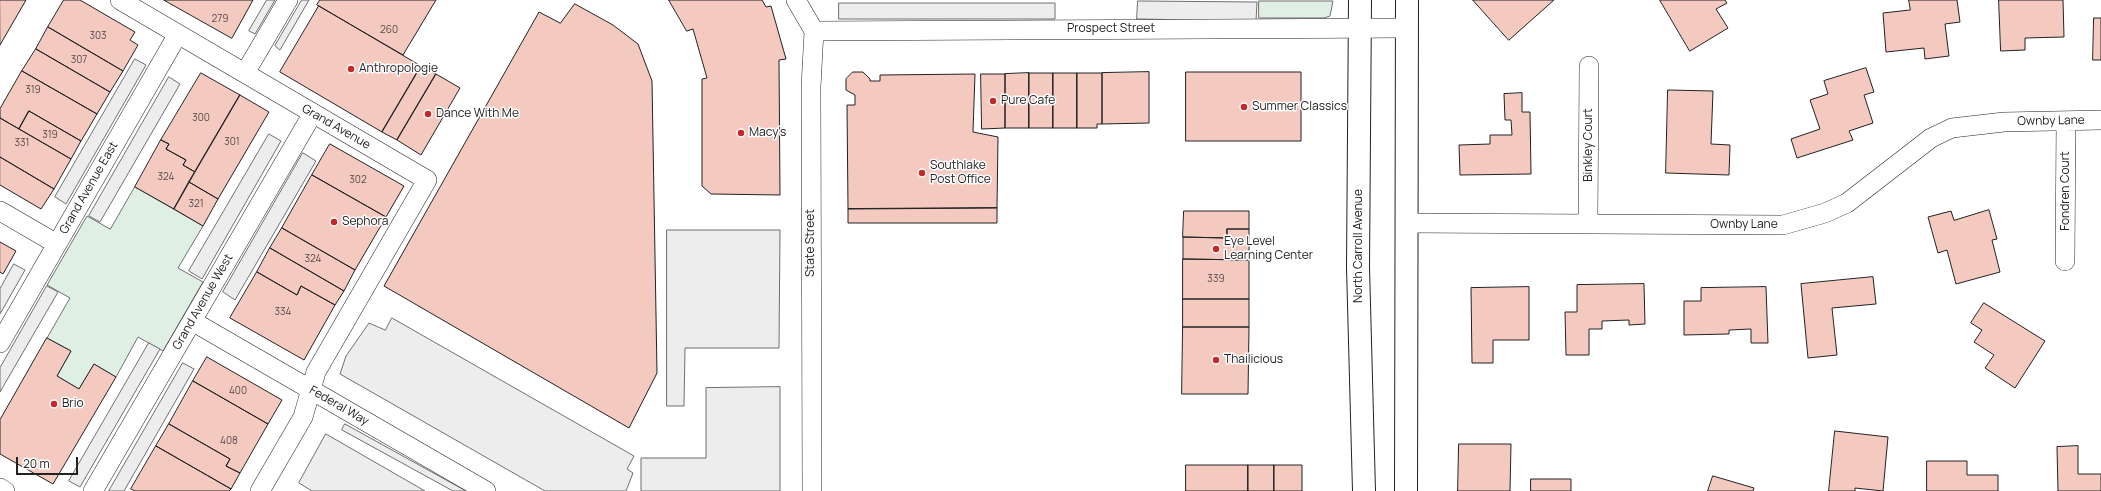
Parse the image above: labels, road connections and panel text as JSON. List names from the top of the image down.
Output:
{
  "streets": {
    "main road": ["North Carroll Avenue"],
    "street": [
      "Prospect Street",
      "Ownby Lane",
      "Grand Avenue",
      "Binkley Court",
      "Grand Avenue East",
      "Fondren Court",
      "State Street",
      "Grand Avenue West",
      "Federal Way"
    ]
  },
  "crossings": [
    ["Prospect Street", "State Street"],
    ["Prospect Street", "North Carroll Avenue"],
    ["Ownby Lane", "Binkley Court"],
    ["Ownby Lane", "Fondren Court"],
    ["Grand Avenue", "Grand Avenue East"],
    ["Grand Avenue", "Grand Avenue West"],
    ["Grand Avenue", "Federal Way"],
    ["Grand Avenue West", "Federal Way"]
  ],
  "places": [
    "Anthropologie",
    "Pure Cafe",
    "Summer Classics",
    "Dance With Me",
    "Macy's",
    "Southlake Post Office",
    "Sephora",
    "Eye Level Learning Center",
    "Thailicious",
    "Brio"
  ],
  "house_numbers": [
    "279",
    "260",
    "303",
    "307",
    "319",
    "300",
    "319",
    "301",
    "331",
    "324",
    "302",
    "321",
    "324",
    "339",
    "334",
    "400",
    "408"
  ],
  "scale_bar": "20 m"
}
